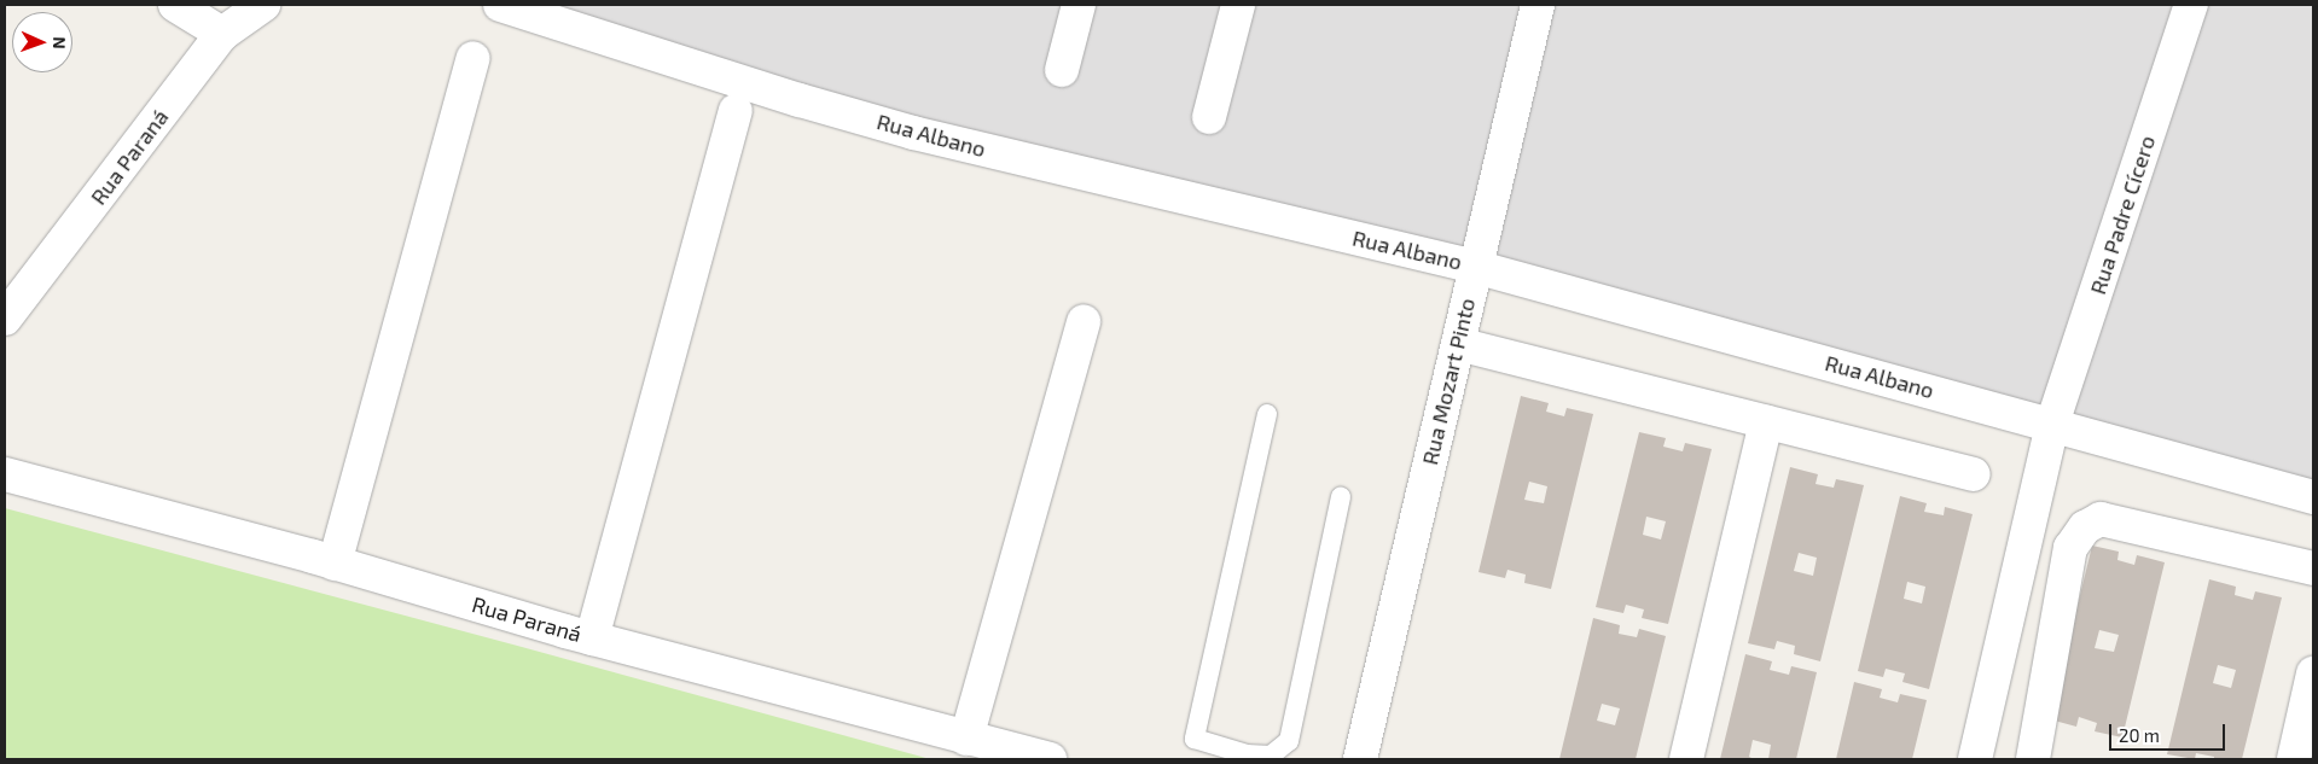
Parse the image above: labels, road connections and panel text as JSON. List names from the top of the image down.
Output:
{
  "streets": {
    "street": [
      "Rua Albano",
      "Rua Paraná",
      "Rua Padre Cícero",
      "Rua Mozart Pinto"
    ]
  },
  "crossings": [
    ["Rua Albano", "Rua Padre Cícero"],
    ["Rua Albano", "Rua Mozart Pinto"]
  ],
  "scale_bar": "20 m",
  "north": "right"
}
